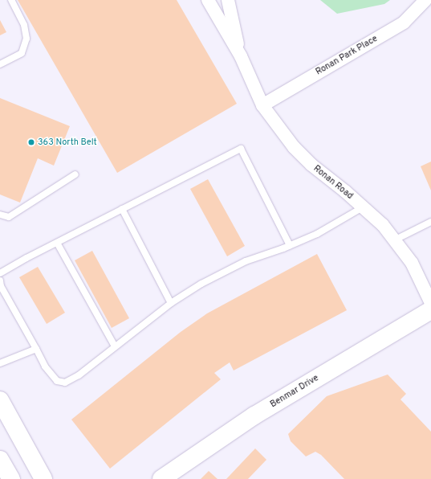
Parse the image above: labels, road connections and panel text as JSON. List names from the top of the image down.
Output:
{
  "streets": {
    "street": ["Ronan Park Place", "Ronan Road", "Benmar Drive"]
  },
  "crossings": [
    ["Ronan Park Place", "Ronan Road"]
  ],
  "places": ["363 North Belt"]
}
